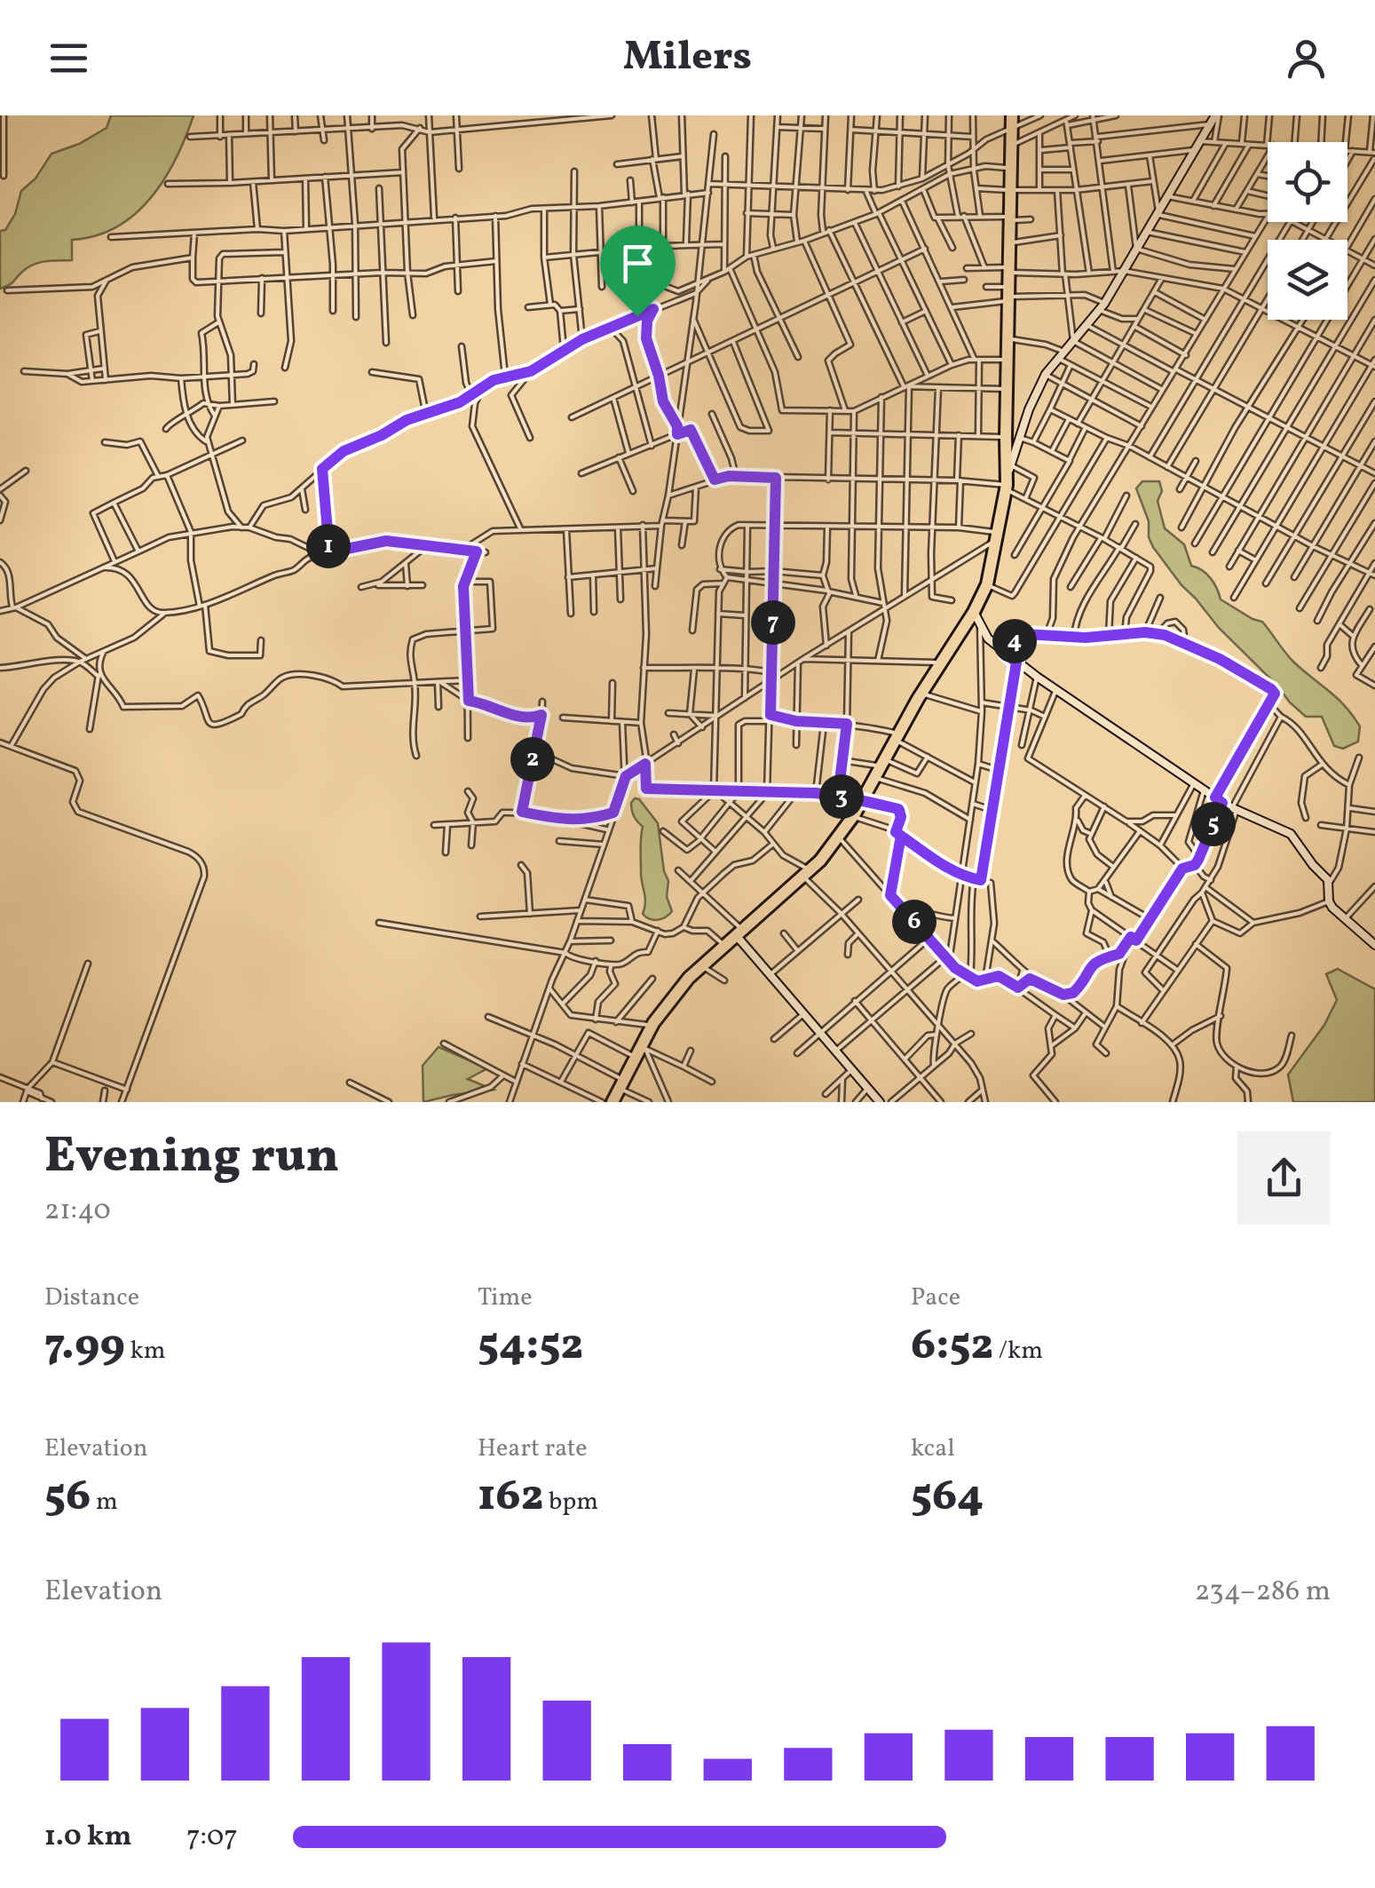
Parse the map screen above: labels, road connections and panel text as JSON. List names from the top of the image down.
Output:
{
  "page": {
    "header": "Milers",
    "pins": [
      "1",
      "7",
      "4",
      "2",
      "3",
      "5",
      "6"
    ],
    "heading": ["Evening run", "21:40"],
    "stats": [
      ["Distance", "7.99 km"],
      ["Time", "54:52"],
      ["Pace", "6:52 /km"],
      ["Elevation", "56 m"],
      ["Heart rate", "162 bpm"],
      ["kcal", "564"]
    ],
    "chart": ["Elevation", "234–286 m"],
    "list": [
      {
        "name": "1.0 km",
        "note": "7:07"
      }
    ]
  }
}
